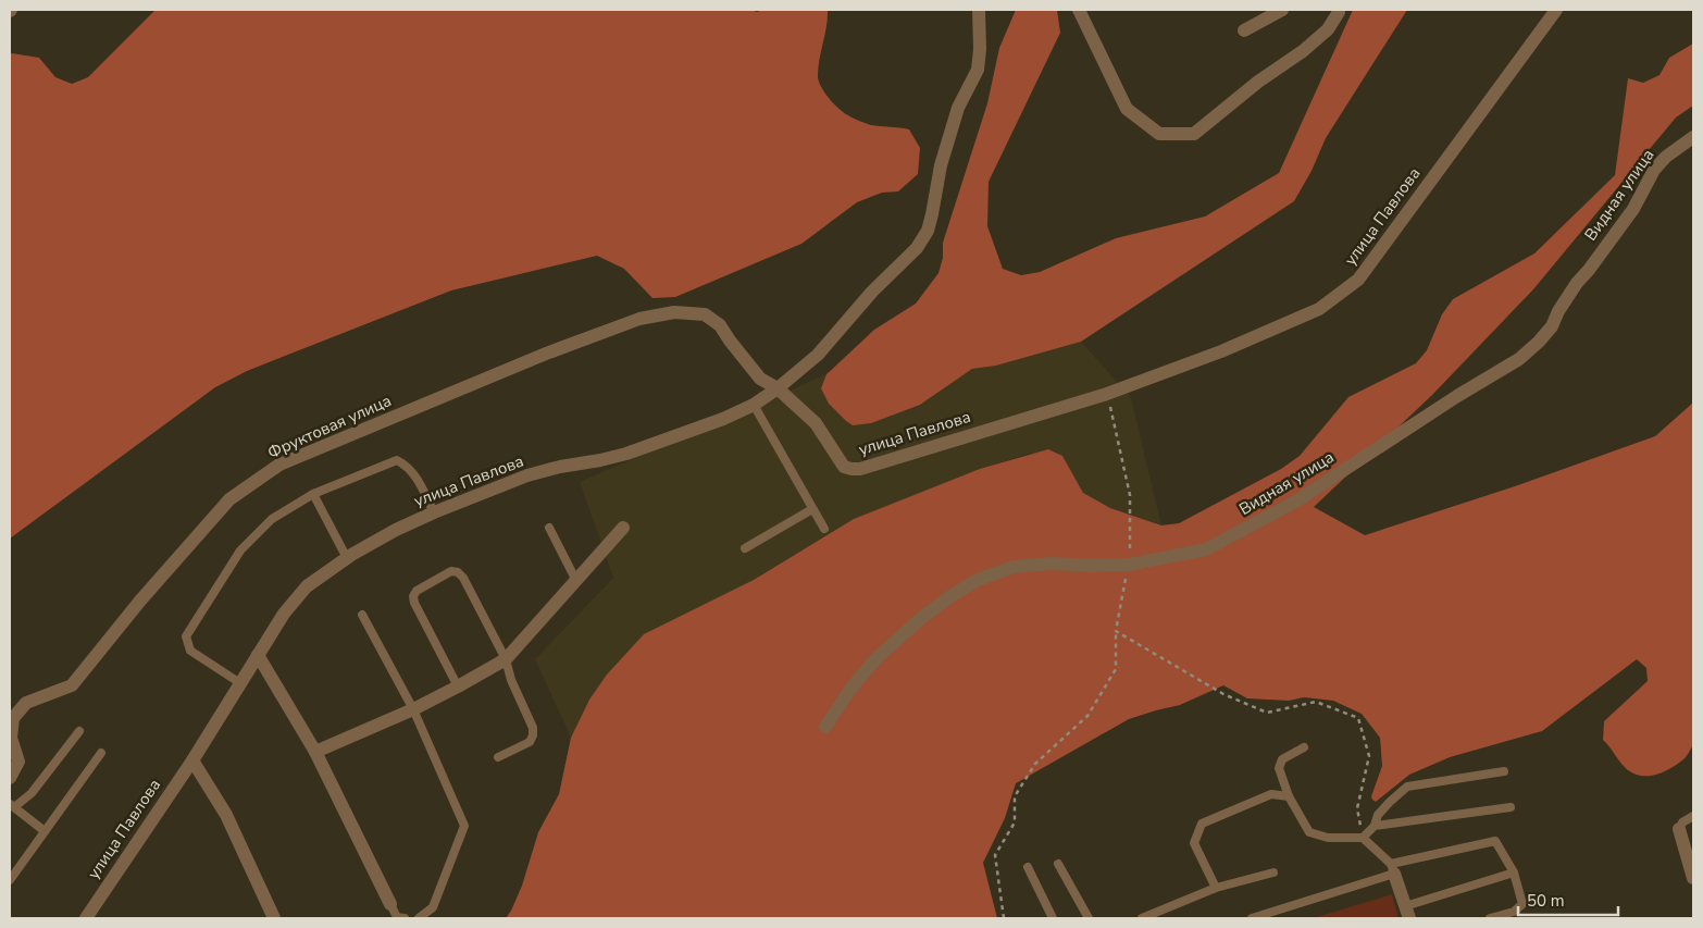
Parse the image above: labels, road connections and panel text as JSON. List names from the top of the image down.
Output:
{
  "streets": {
    "street": ["Видная улица", "улица Павлова", "Фруктовая улица"]
  },
  "crossings": [
    ["улица Павлова", "Фруктовая улица"]
  ],
  "scale_bar": "50 m"
}
